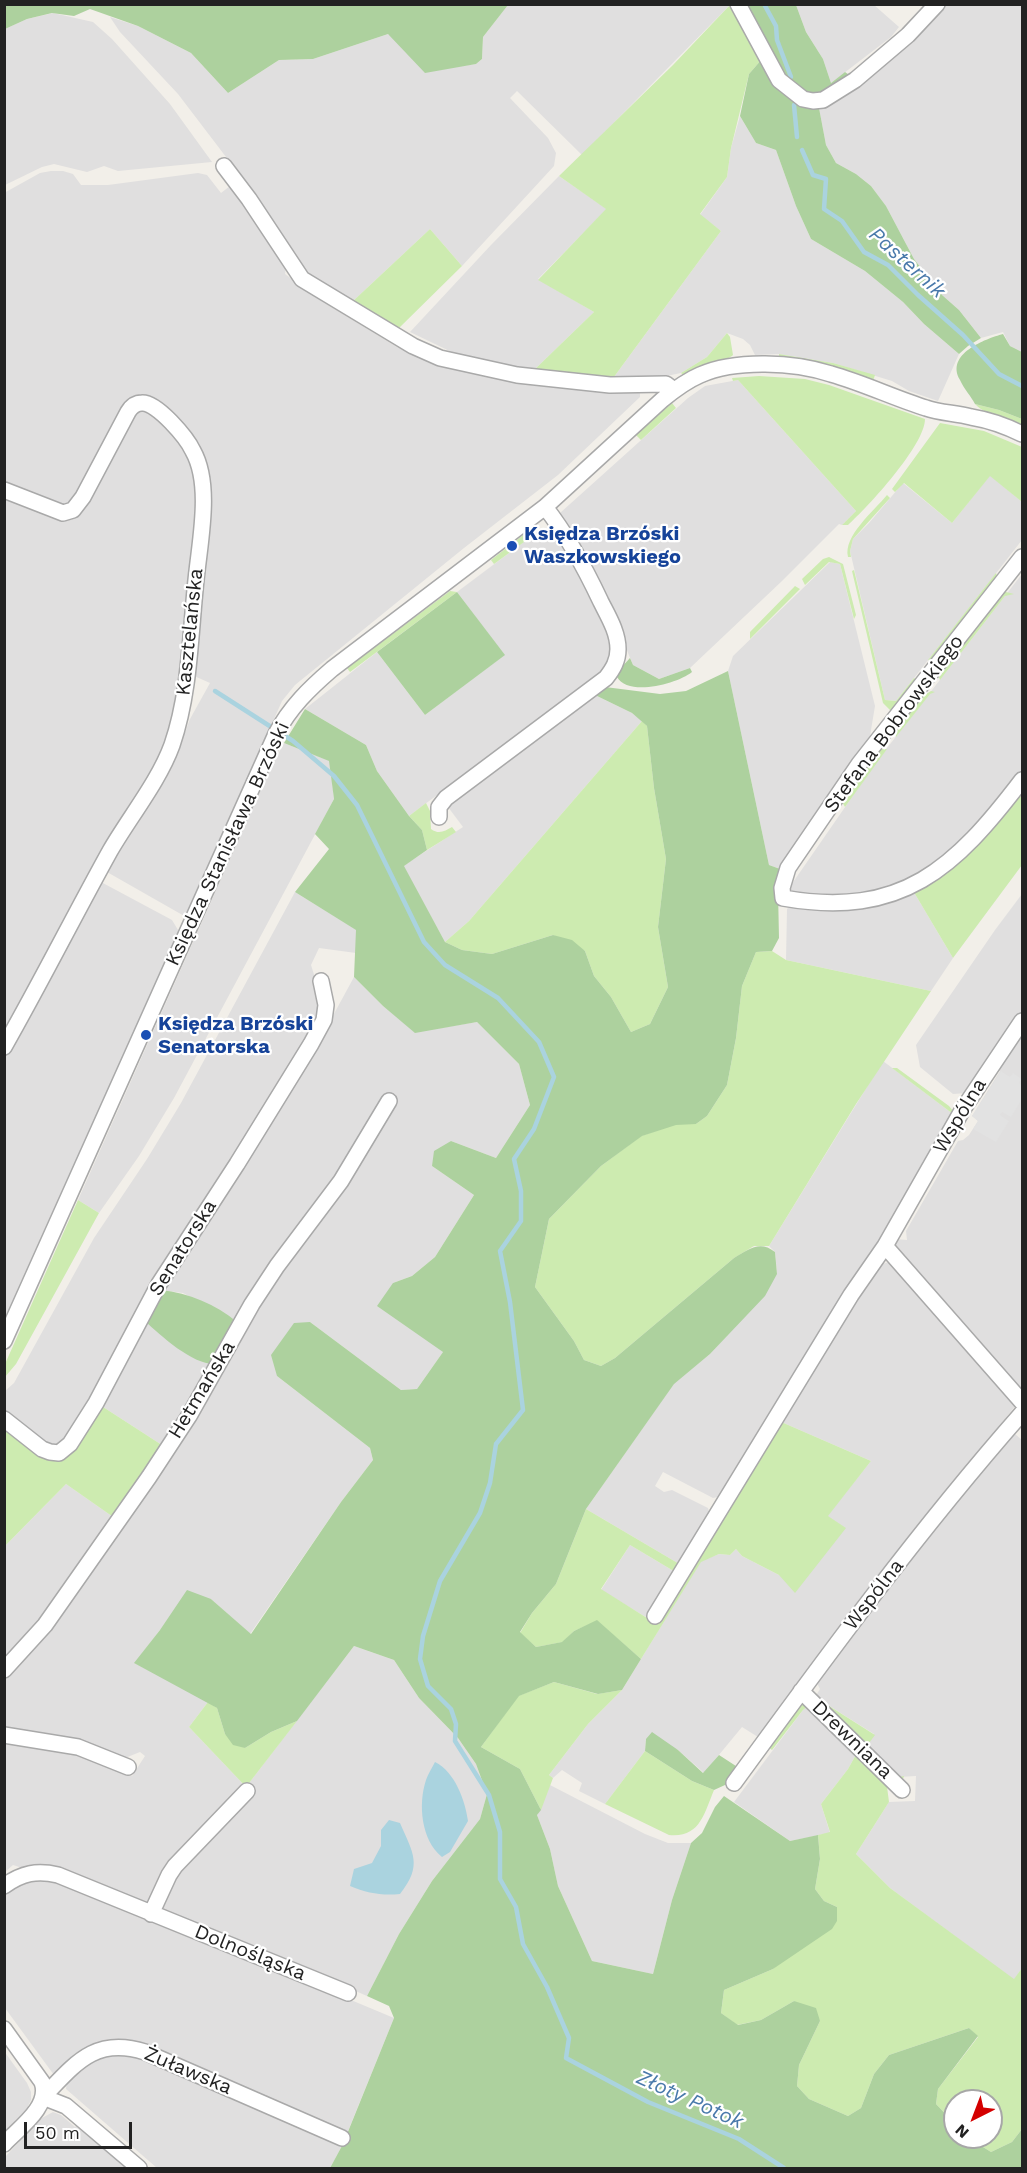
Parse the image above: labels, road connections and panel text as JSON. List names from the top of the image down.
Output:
{
  "streets": {
    "street": [
      "Kasztelańska",
      "Stefana Bobrowskiego",
      "Księdza Stanisława Brzóski",
      "Wspólna",
      "Senatorska",
      "Hetmańska",
      "Drewniana",
      "Dolnośląska",
      "Żuławska"
    ]
  },
  "crossings": [
    ["Wspólna", "Drewniana"]
  ],
  "water": ["Pasternik", "Złoty Potok"],
  "places": ["Księdza Brzóski Waszkowskiego", "Księdza Brzóski Senatorska"],
  "scale_bar": "50 m",
  "north": "bottom left"
}
